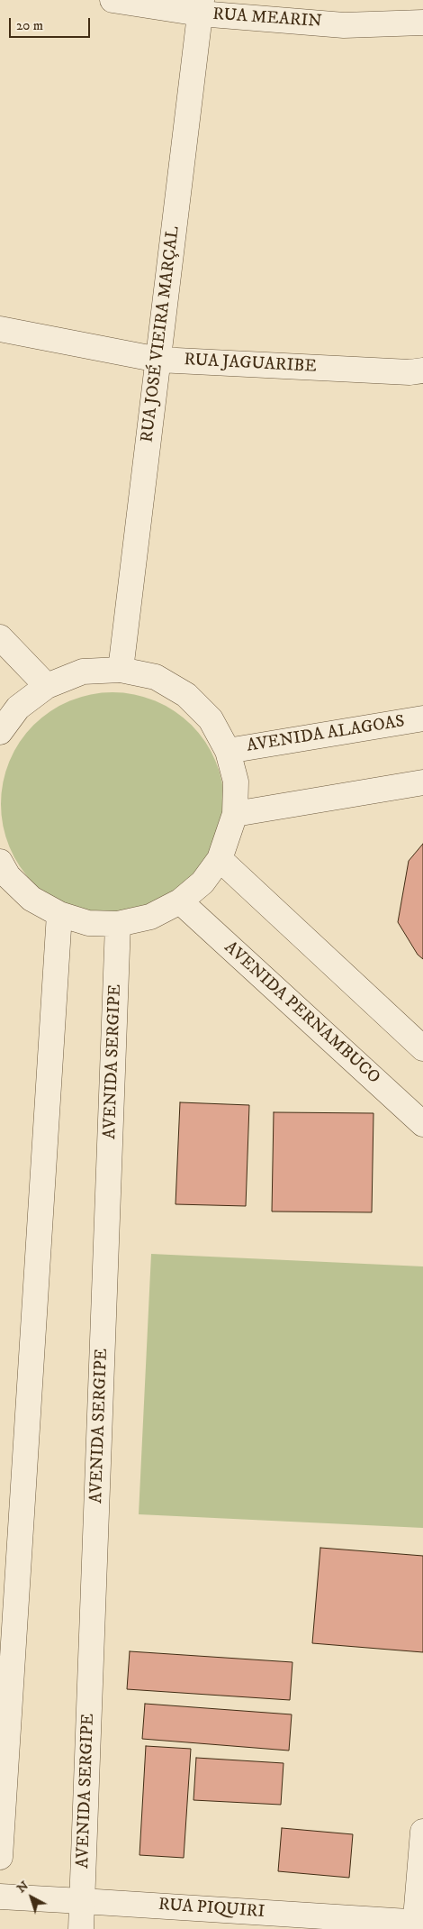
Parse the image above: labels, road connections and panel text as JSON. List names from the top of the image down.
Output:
{
  "streets": {
    "street": [
      "RUA MEARIN",
      "RUA JOSÉ VIEIRA MARÇAL",
      "RUA JAGUARIBE",
      "AVENIDA ALAGOAS",
      "AVENIDA PERNAMBUCO",
      "AVENIDA SERGIPE",
      "RUA PIQUIRI"
    ]
  },
  "crossings": [
    ["RUA MEARIN", "RUA JOSÉ VIEIRA MARÇAL"],
    ["RUA JOSÉ VIEIRA MARÇAL", "RUA JAGUARIBE"],
    ["AVENIDA SERGIPE", "RUA PIQUIRI"]
  ],
  "scale_bar": "20 m",
  "north": "top left"
}
